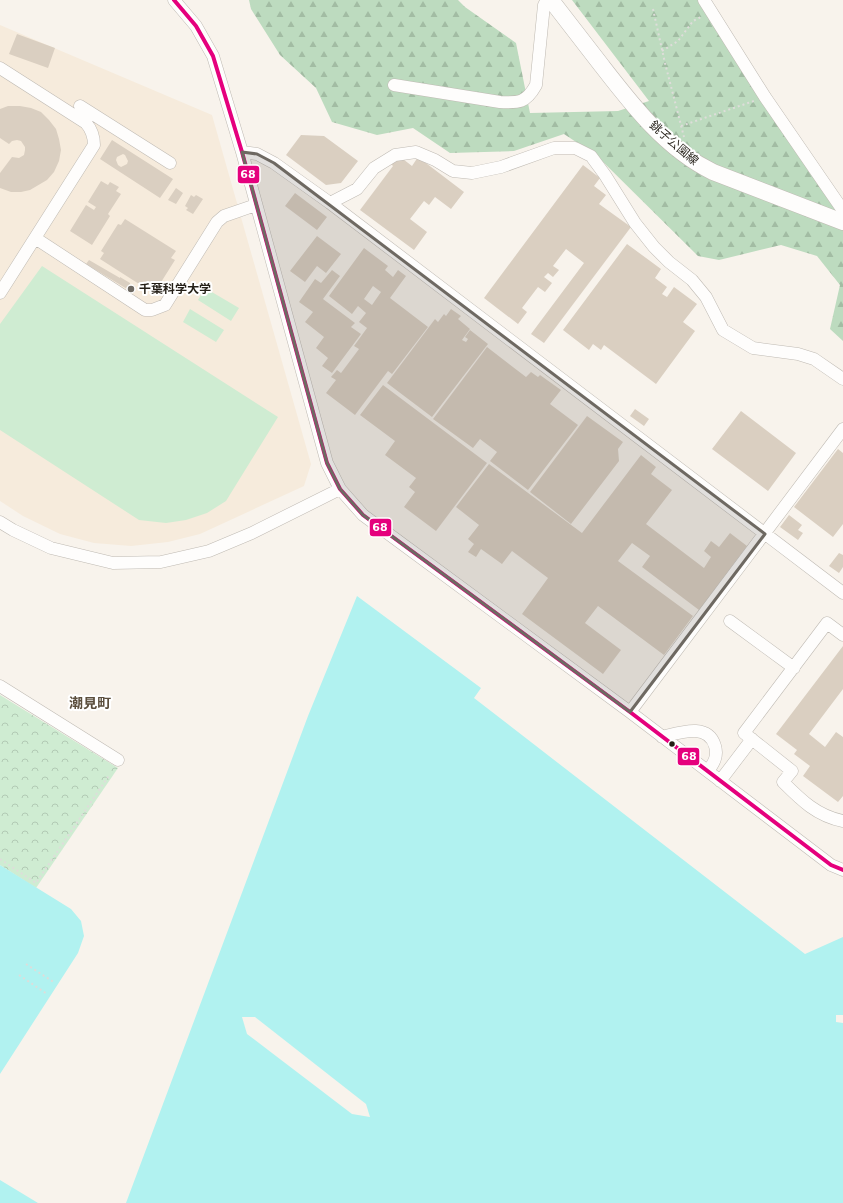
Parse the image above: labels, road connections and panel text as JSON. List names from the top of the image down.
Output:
{
  "streets": {
    "main road": ["銚子公園線"]
  },
  "districts": ["潮見町"],
  "places": ["千葉科学大学"],
  "lines": ["transit line 68"]
}
